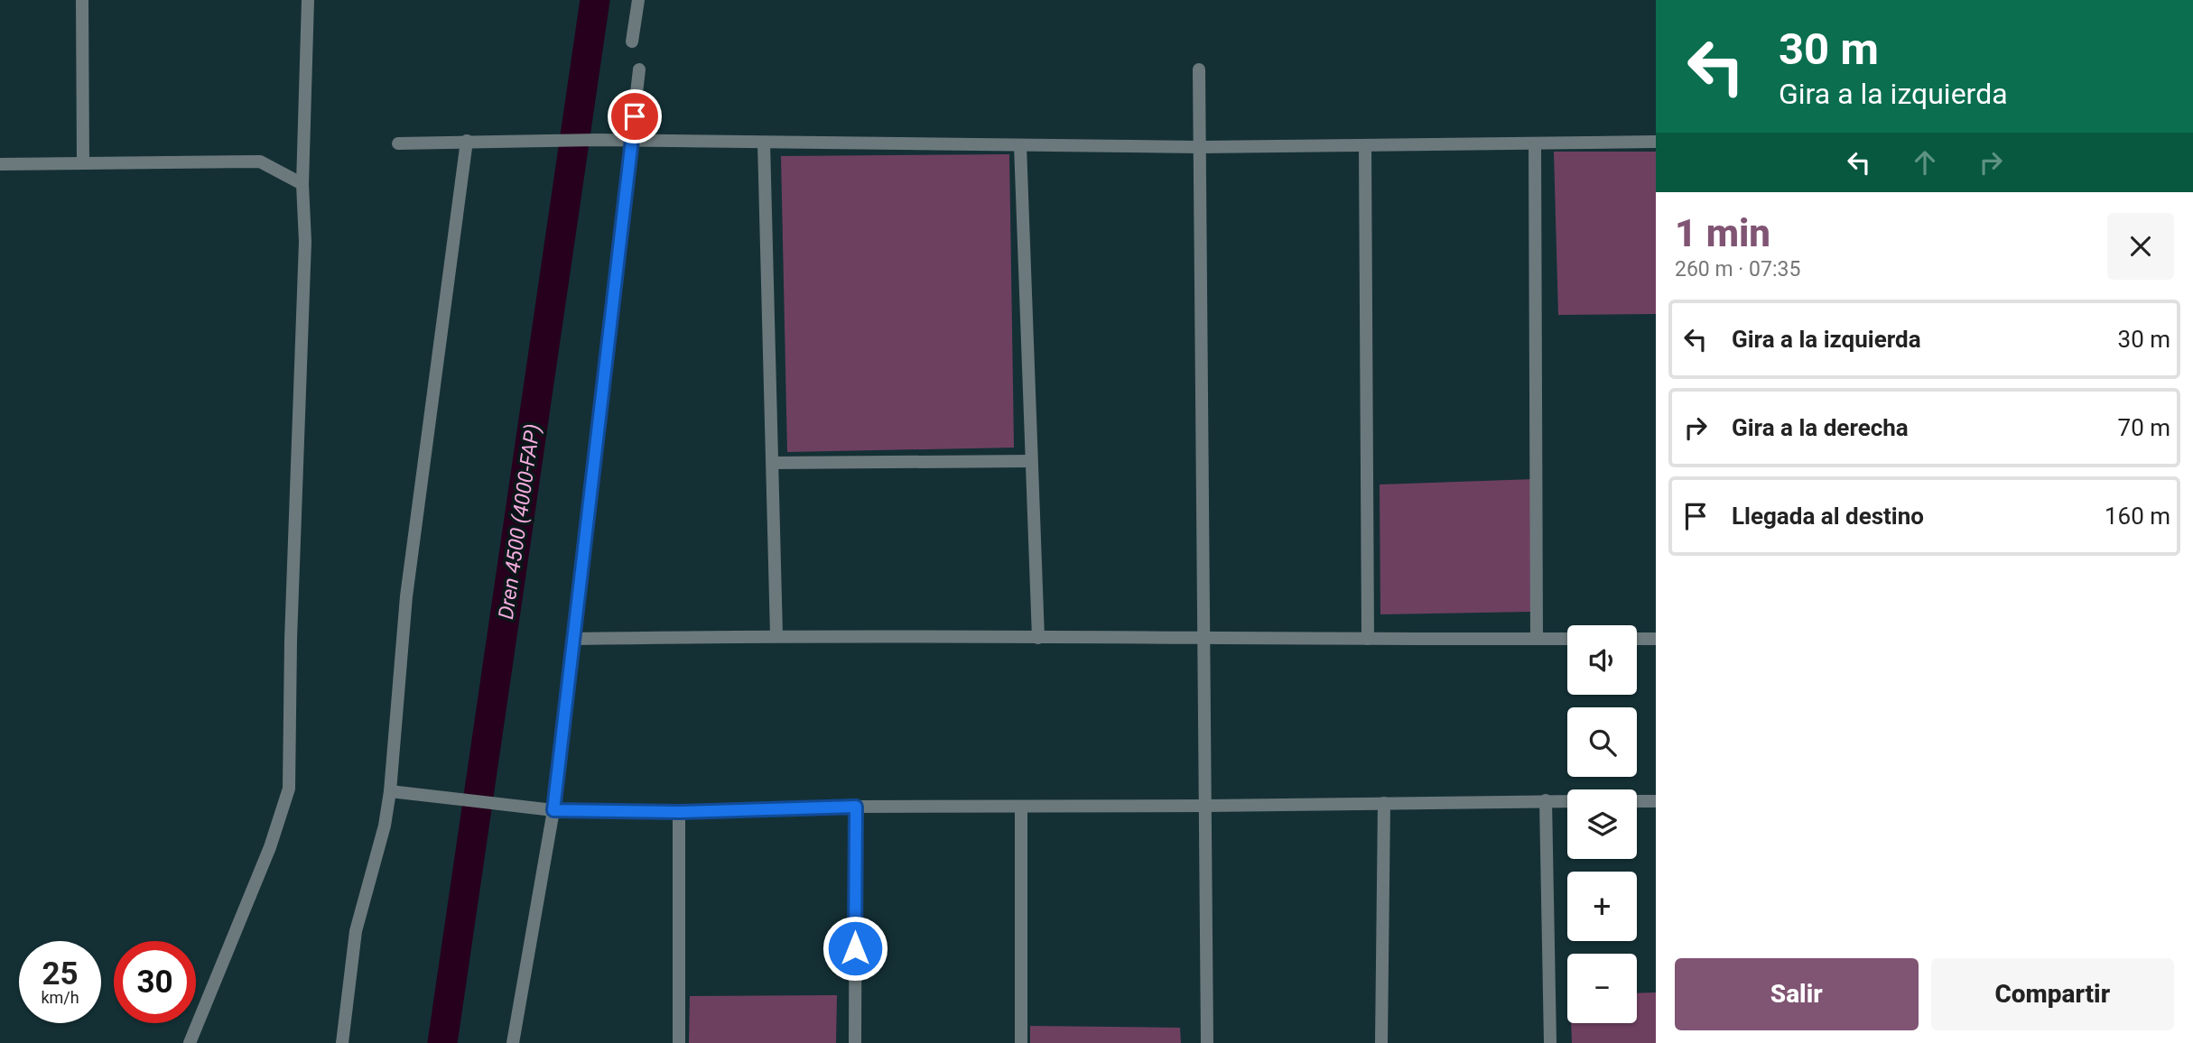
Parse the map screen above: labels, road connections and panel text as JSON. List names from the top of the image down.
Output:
{
  "water": ["Dren 4500 (4000-FAP)"],
  "page": {
    "turn": ["30 m", "Gira a la izquierda"],
    "heading": ["1 min", "260 m · 07:35"],
    "list": [
      {
        "name": "Gira a la izquierda",
        "value": "30 m"
      },
      {
        "name": "Gira a la derecha",
        "value": "70 m"
      },
      {
        "name": "Llegada al destino",
        "value": "160 m"
      }
    ],
    "map_buttons": ["+", "−"],
    "speed": "25 km/h",
    "limit": "30",
    "buttons": ["Salir", "Compartir"]
  }
}
